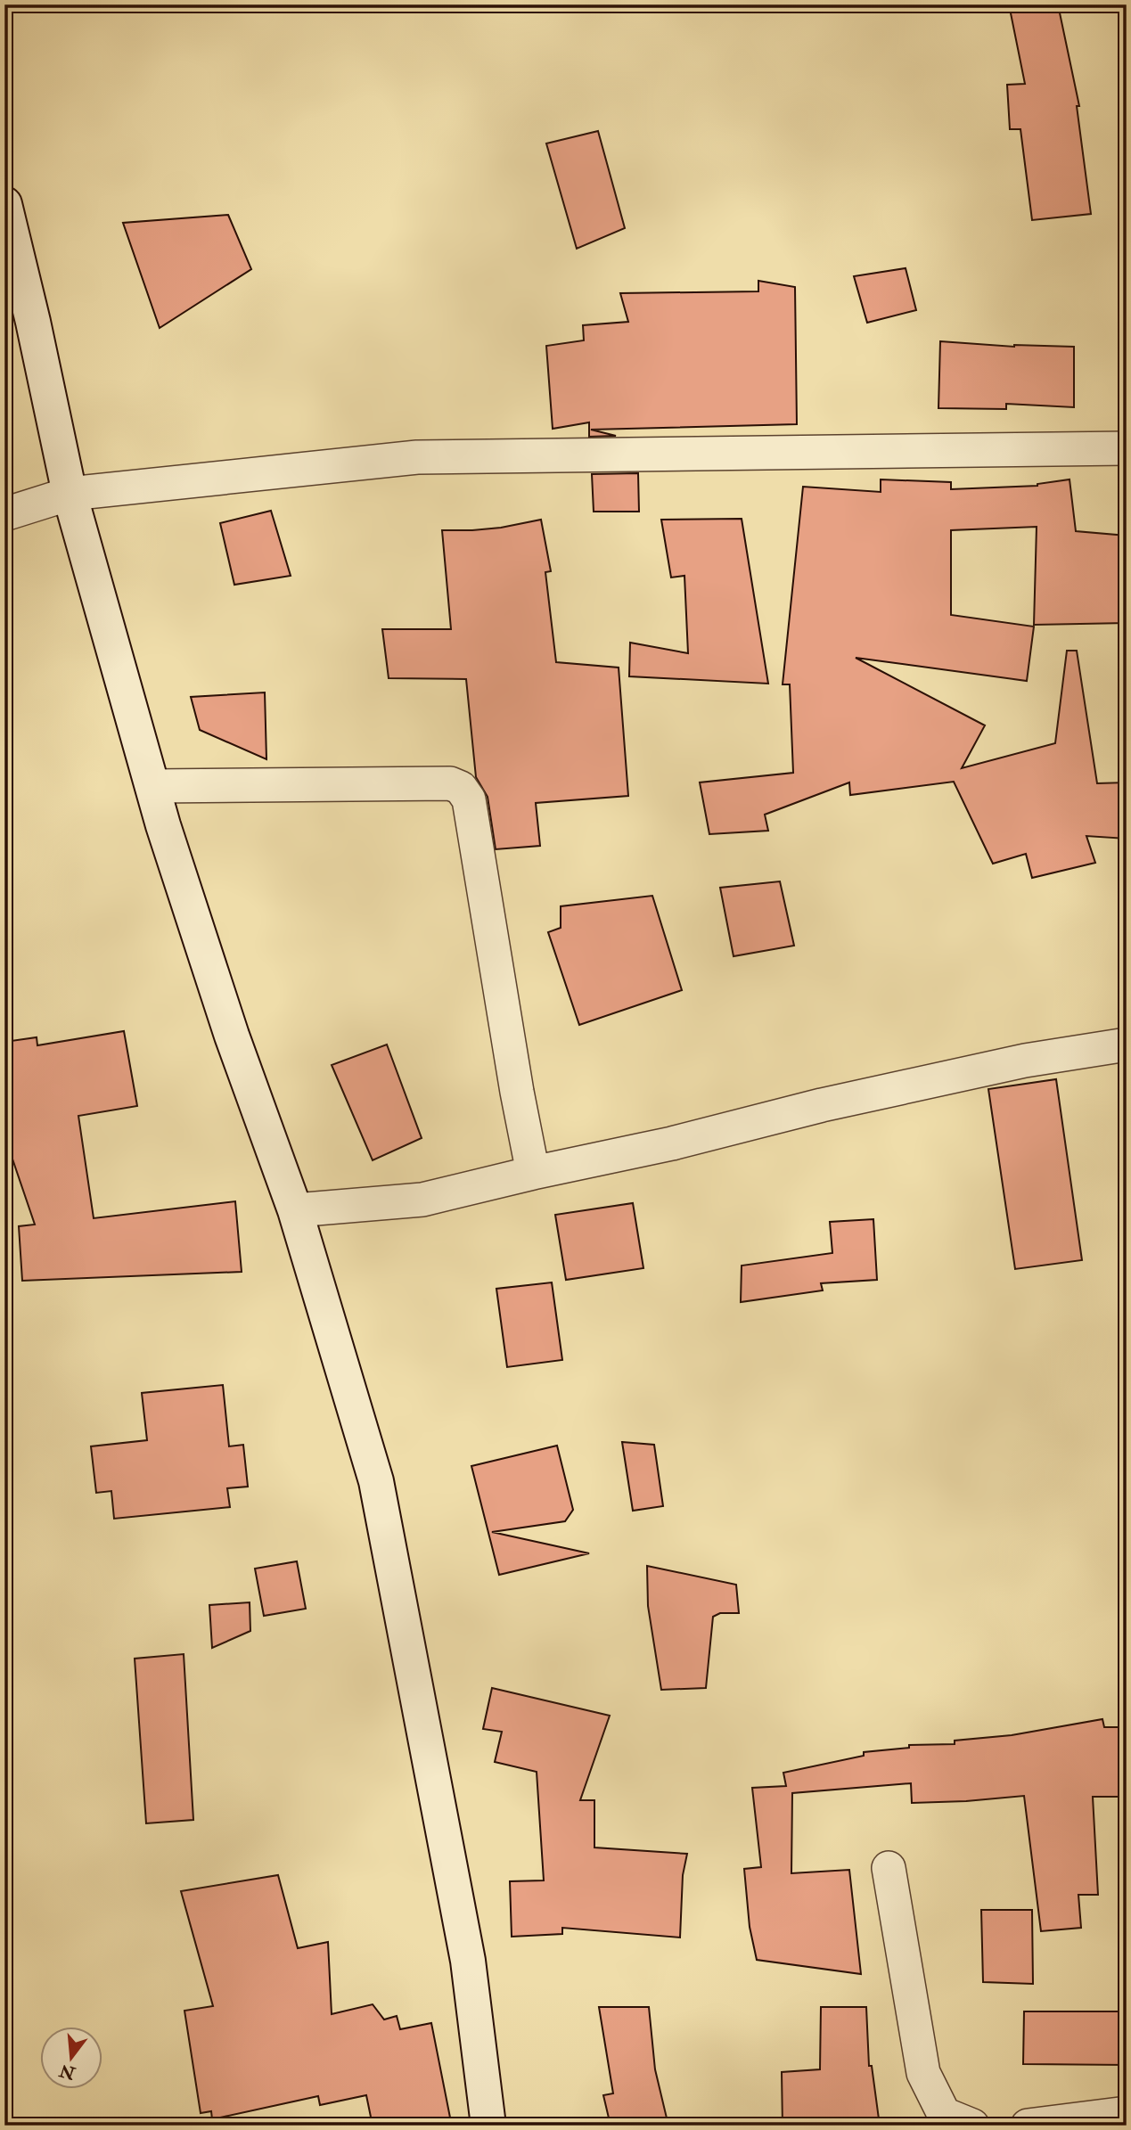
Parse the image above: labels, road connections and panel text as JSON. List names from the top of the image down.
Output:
{
  "north": "bottom"
}
